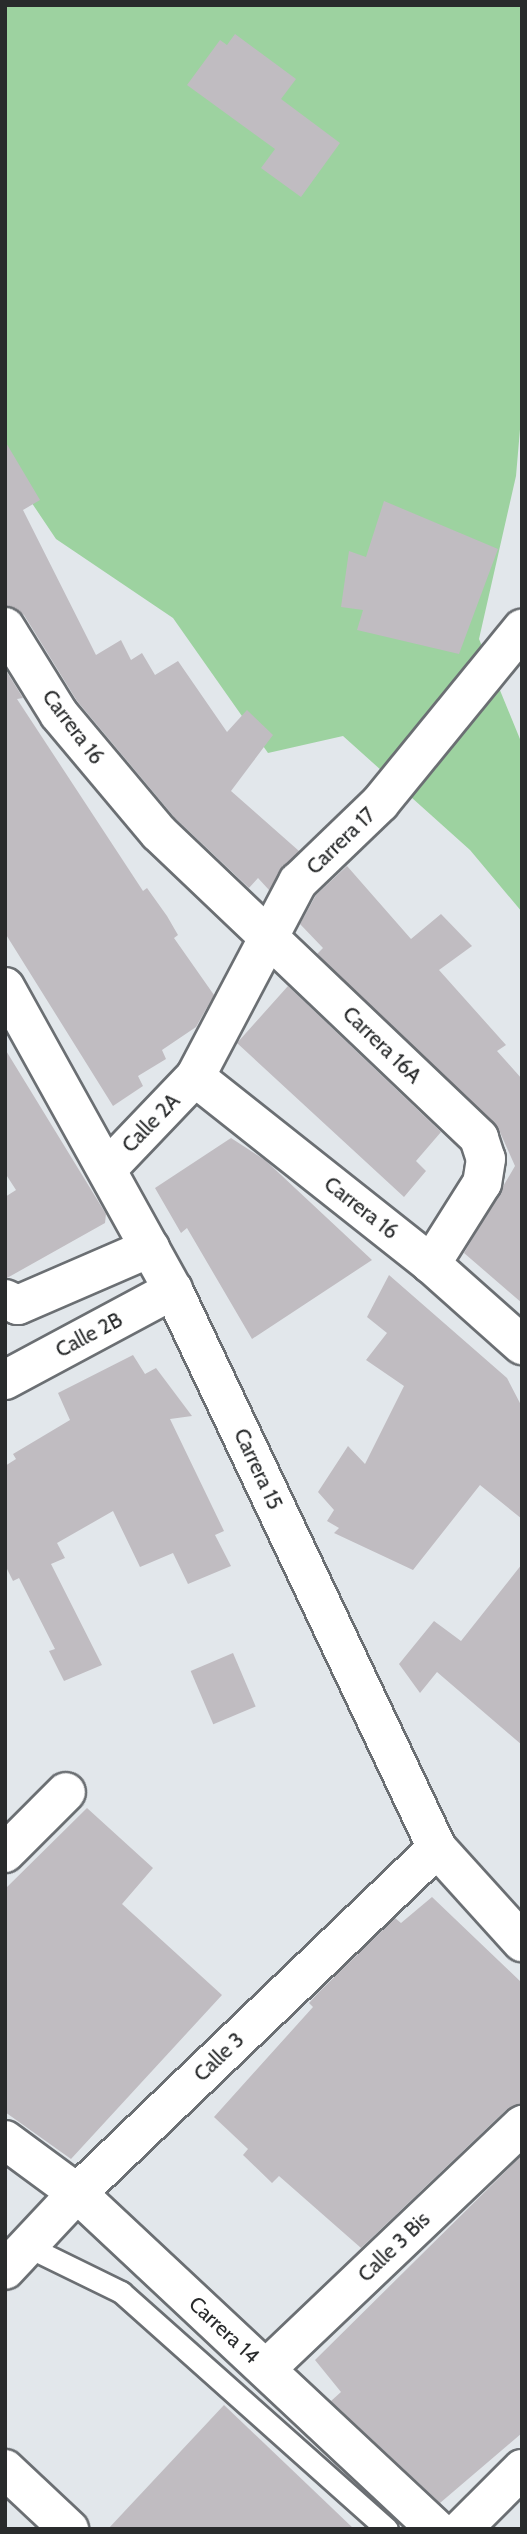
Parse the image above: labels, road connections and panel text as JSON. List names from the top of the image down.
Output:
{
  "streets": {
    "street": [
      "Carrera 16",
      "Carrera 17",
      "Carrera 16A",
      "Calle 2A",
      "Calle 2B",
      "Carrera 15",
      "Calle 3",
      "Calle 3 Bis",
      "Carrera 14"
    ]
  },
  "crossings": [
    ["Carrera 16", "Carrera 17"],
    ["Carrera 16", "Carrera 16A"],
    ["Carrera 16", "Calle 2A"],
    ["Carrera 17", "Carrera 16A"],
    ["Carrera 17", "Calle 2A"],
    ["Calle 2A", "Carrera 15"],
    ["Calle 2B", "Carrera 15"],
    ["Carrera 15", "Calle 3"],
    ["Calle 3", "Carrera 14"],
    ["Calle 3 Bis", "Carrera 14"]
  ]
}
